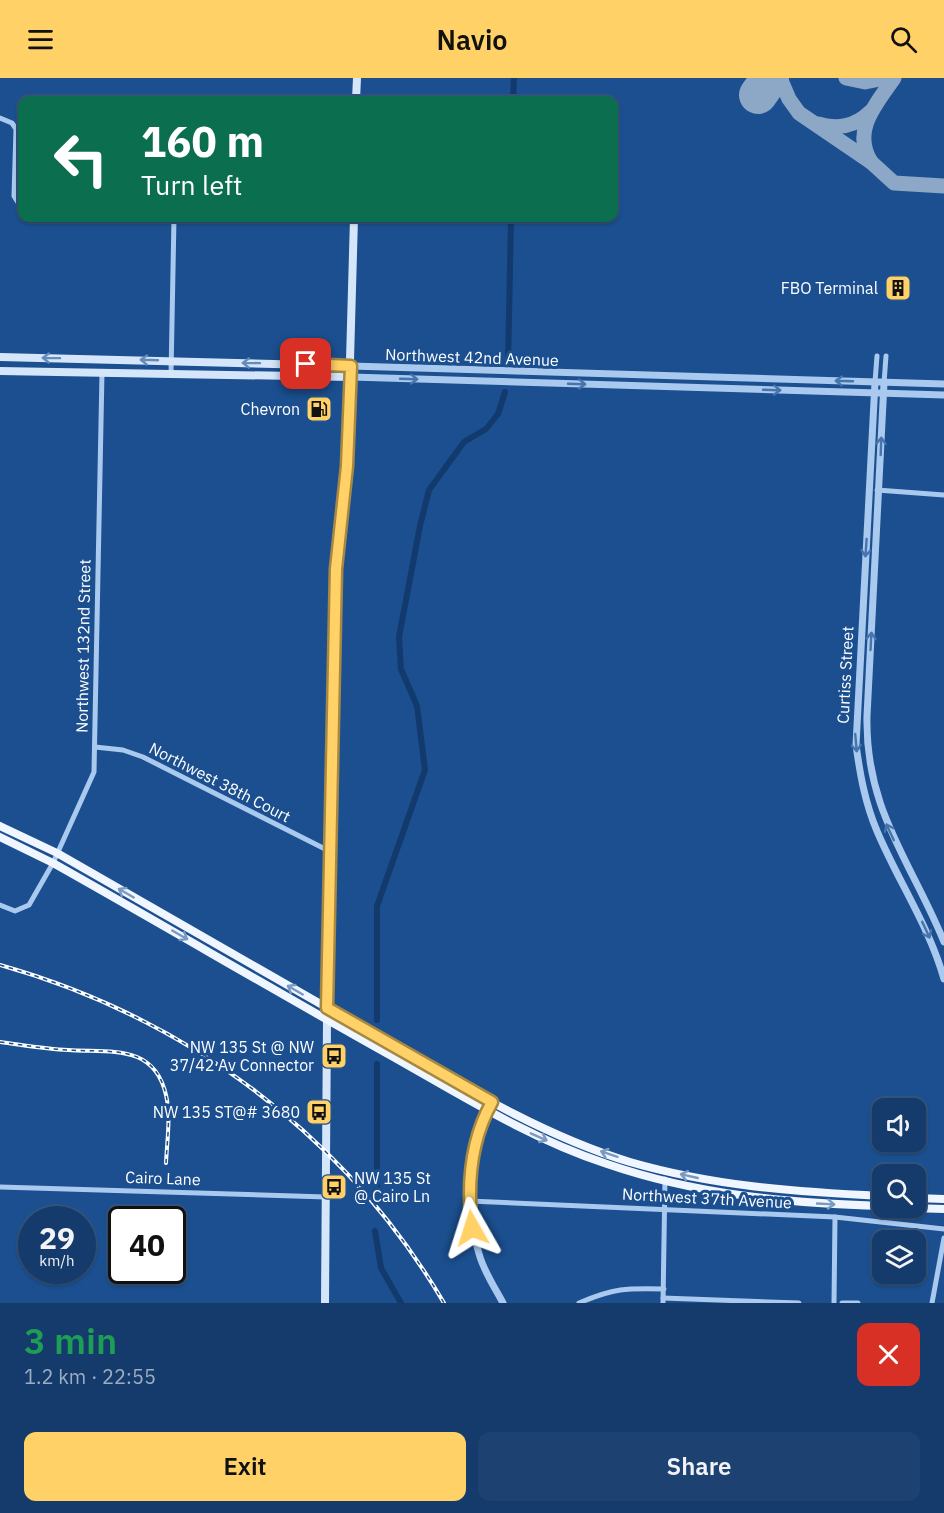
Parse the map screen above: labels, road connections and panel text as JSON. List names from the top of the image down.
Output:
{
  "streets": {
    "main road": ["Northwest 42nd Avenue"],
    "street": [
      "Northwest 132nd Street",
      "Curtiss Street",
      "Northwest 38th Court",
      "Cairo Lane",
      "Northwest 37th Avenue"
    ]
  },
  "crossings": [
    ["Northwest 42nd Avenue", "Northwest 132nd Street"],
    ["Northwest 42nd Avenue", "Curtiss Street"],
    ["Northwest 132nd Street", "Northwest 38th Court"]
  ],
  "places": {
    "building": ["FBO Terminal"],
    "fuel station": ["Chevron"],
    "bus stop": ["NW 135 St @ NW 37/42 Av Connector", "NW 135 ST@# 3680", "NW 135 St @ Cairo Ln"]
  },
  "page": {
    "header": "Navio",
    "turn": ["160 m", "Turn left"],
    "speed": "29 km/h",
    "limit": "40",
    "heading": ["3 min", "1.2 km · 22:55"],
    "buttons": ["Exit", "Share"]
  }
}
